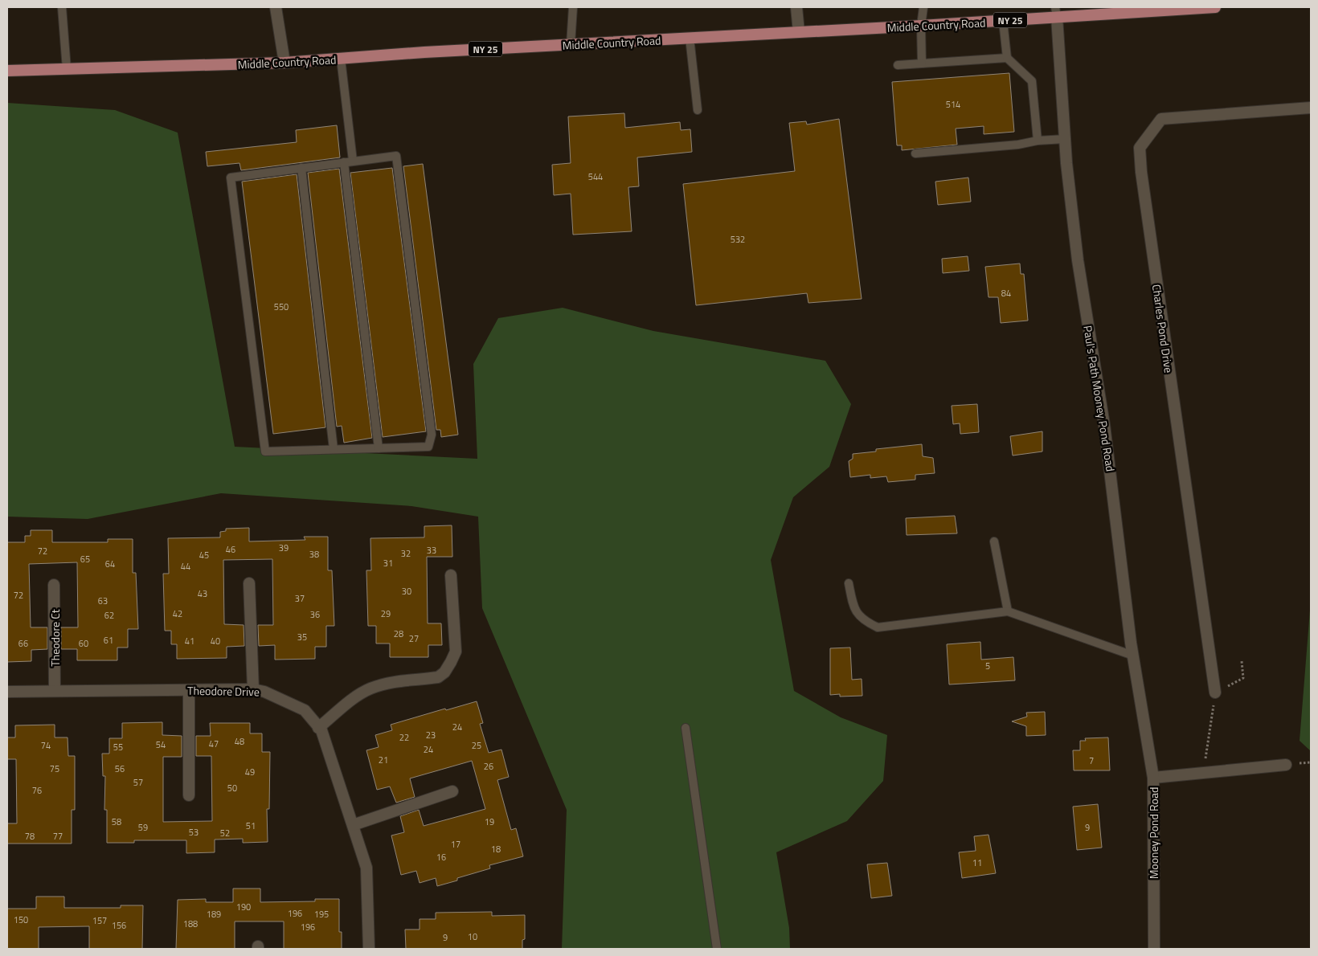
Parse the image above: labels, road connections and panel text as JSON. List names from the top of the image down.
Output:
{
  "streets": {
    "main road": ["NY 25", "Middle Country Road"],
    "street": [
      "Charles Pond Drive",
      "Paul's Path Mooney Pond Road",
      "Theodore Ct",
      "Theodore Drive",
      "Mooney Pond Road"
    ]
  },
  "crossings": [
    ["Middle Country Road", "Paul's Path Mooney Pond Road"],
    ["Paul's Path Mooney Pond Road", "Mooney Pond Road"],
    ["Theodore Ct", "Theodore Drive"]
  ],
  "house_numbers": [
    "514",
    "544",
    "532",
    "84",
    "550",
    "39",
    "46",
    "33",
    "72",
    "32",
    "38",
    "45",
    "65",
    "31",
    "64",
    "44",
    "30",
    "43",
    "72",
    "37",
    "63",
    "42",
    "29",
    "36",
    "62",
    "28",
    "35",
    "27",
    "61",
    "41",
    "40",
    "66",
    "60",
    "5",
    "24",
    "23",
    "22",
    "48",
    "47",
    "54",
    "74",
    "25",
    "55",
    "24",
    "21",
    "7",
    "26",
    "75",
    "56",
    "49",
    "57",
    "50",
    "76",
    "58",
    "19",
    "51",
    "59",
    "9",
    "53",
    "52",
    "78",
    "77",
    "17",
    "18",
    "16",
    "11",
    "190",
    "196",
    "189",
    "195",
    "150",
    "157",
    "188",
    "156",
    "196",
    "10",
    "9"
  ]
}
